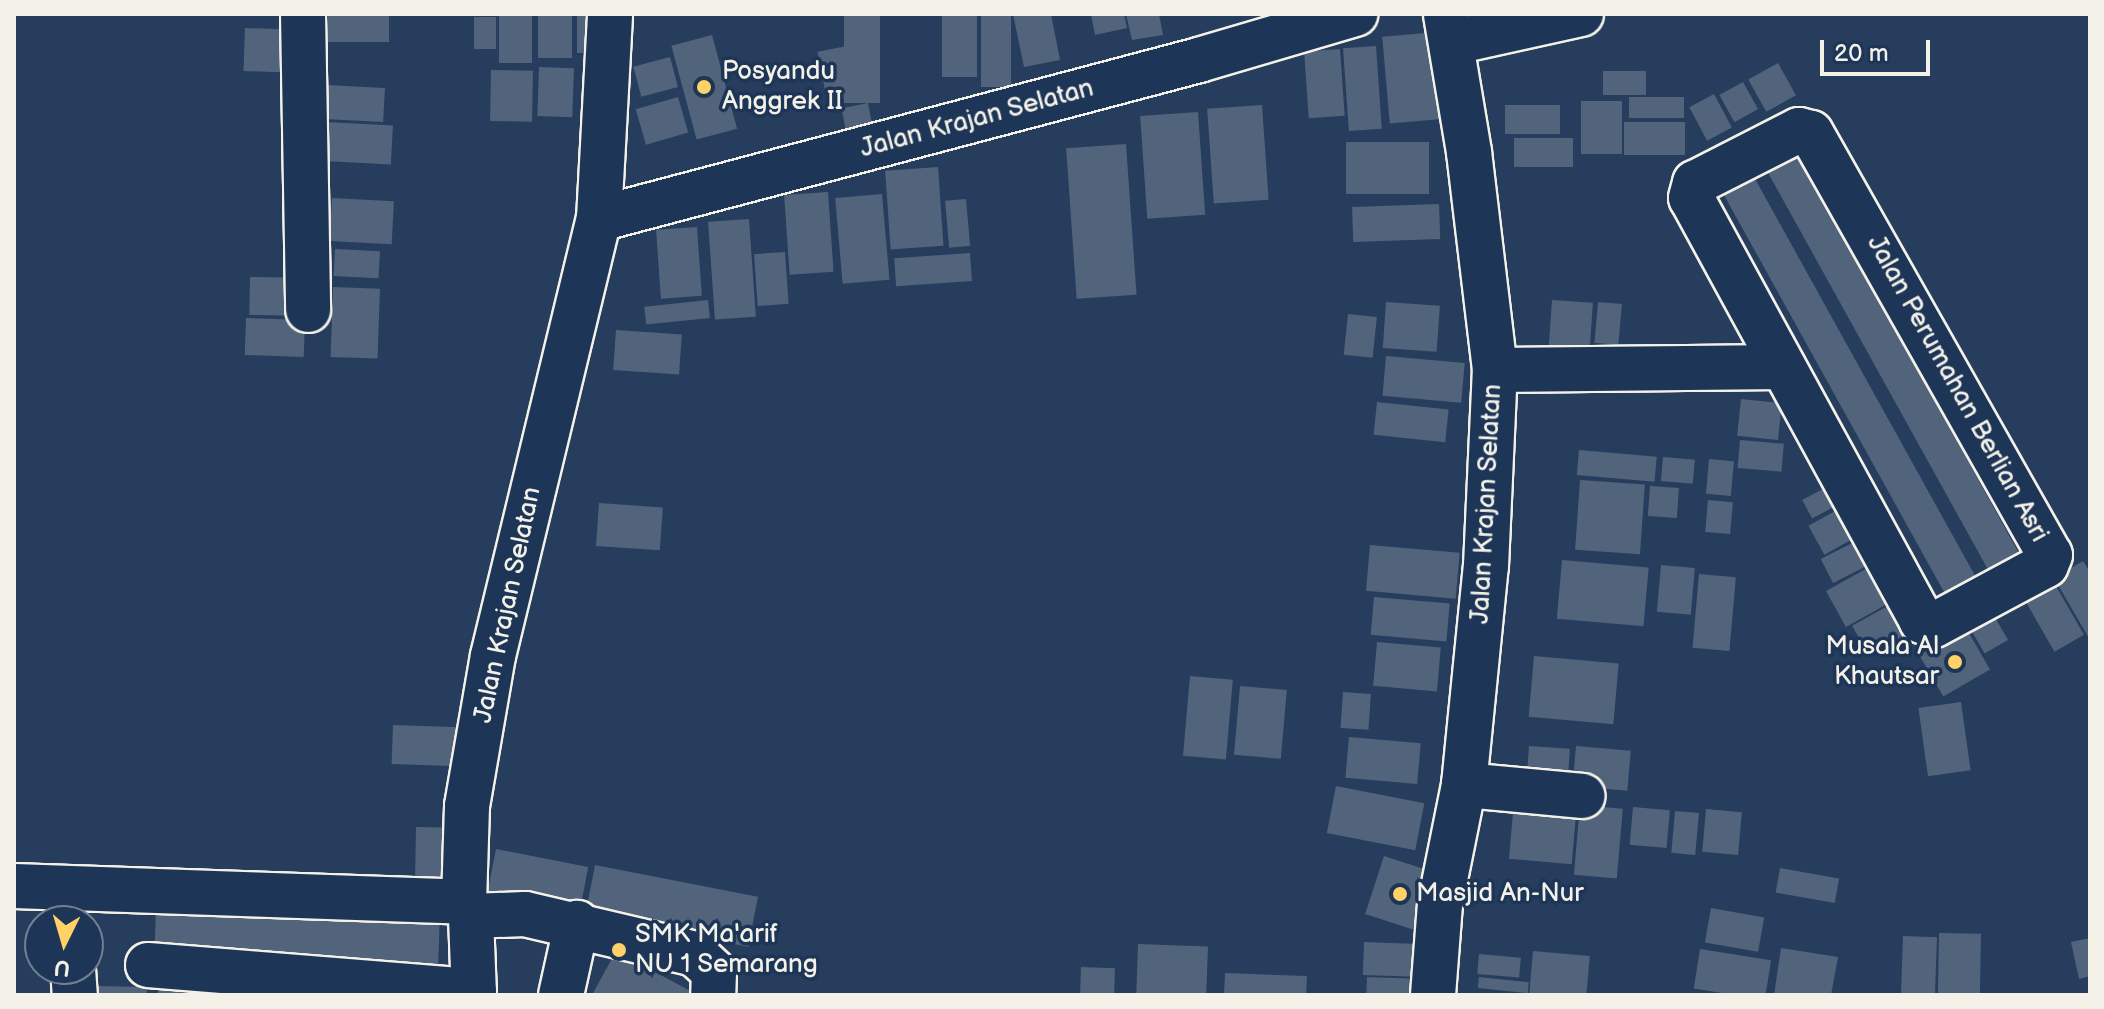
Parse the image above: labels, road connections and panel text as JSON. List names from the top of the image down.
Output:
{
  "streets": {
    "street": ["Jalan Krajan Selatan", "Jalan Perumahan Berlian Asri"]
  },
  "places": [
    "Posyandu Anggrek II",
    "Musala Al Khautsar",
    "Masjid An-Nur",
    "SMK Ma'arif NU 1 Semarang"
  ],
  "scale_bar": "20 m",
  "north": "bottom"
}
